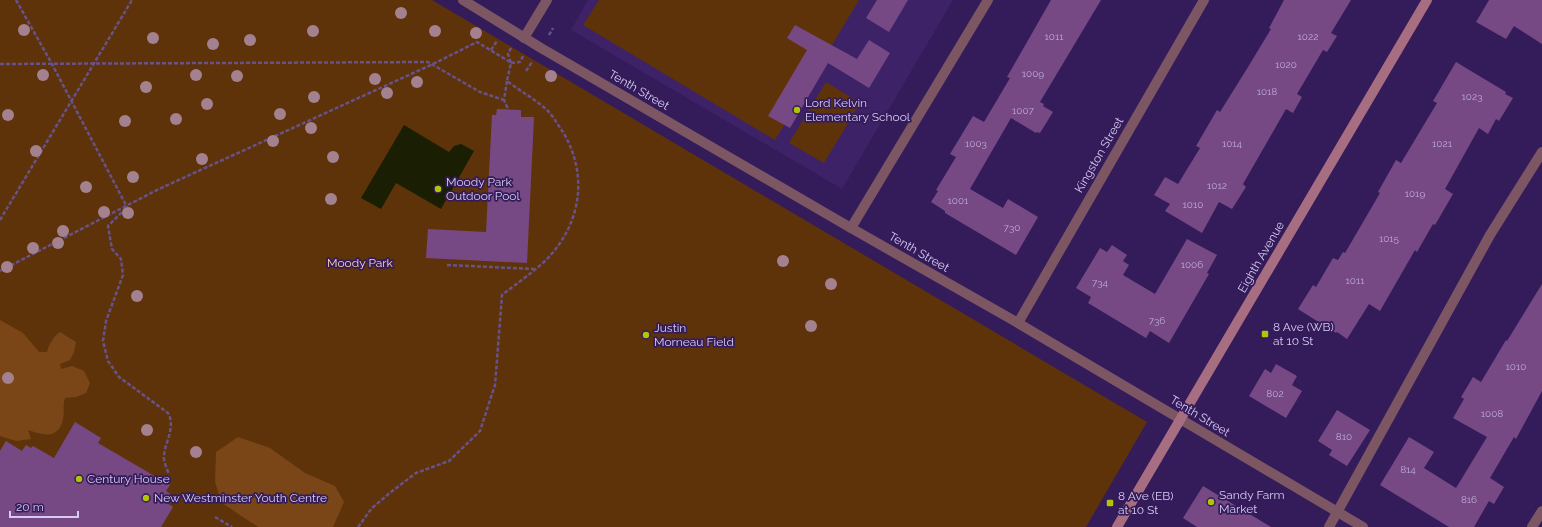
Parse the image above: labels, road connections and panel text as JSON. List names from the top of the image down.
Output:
{
  "streets": {
    "street": ["Tenth Street", "Kingston Street", "Eighth Avenue"]
  },
  "crossings": [
    ["Tenth Street", "Kingston Street"],
    ["Tenth Street", "Eighth Avenue"]
  ],
  "parks": ["Moody Park"],
  "places": {
    "other": [
      "Lord Kelvin Elementary School",
      "Moody Park Outdoor Pool",
      "Justin Morneau Field",
      "Century House",
      "New Westminster Youth Centre",
      "Sandy Farm Market"
    ],
    "transit": ["8 Ave (WB) at 10 St", "8 Ave (EB) at 10 St"]
  },
  "house_numbers": [
    "1011",
    "1022",
    "1020",
    "1009",
    "1018",
    "1023",
    "1007",
    "1003",
    "1014",
    "1021",
    "1012",
    "1019",
    "1001",
    "1010",
    "730",
    "1015",
    "1006",
    "1011",
    "734",
    "736",
    "1010",
    "802",
    "1008",
    "810",
    "814",
    "816"
  ],
  "scale_bar": "20 m"
}
